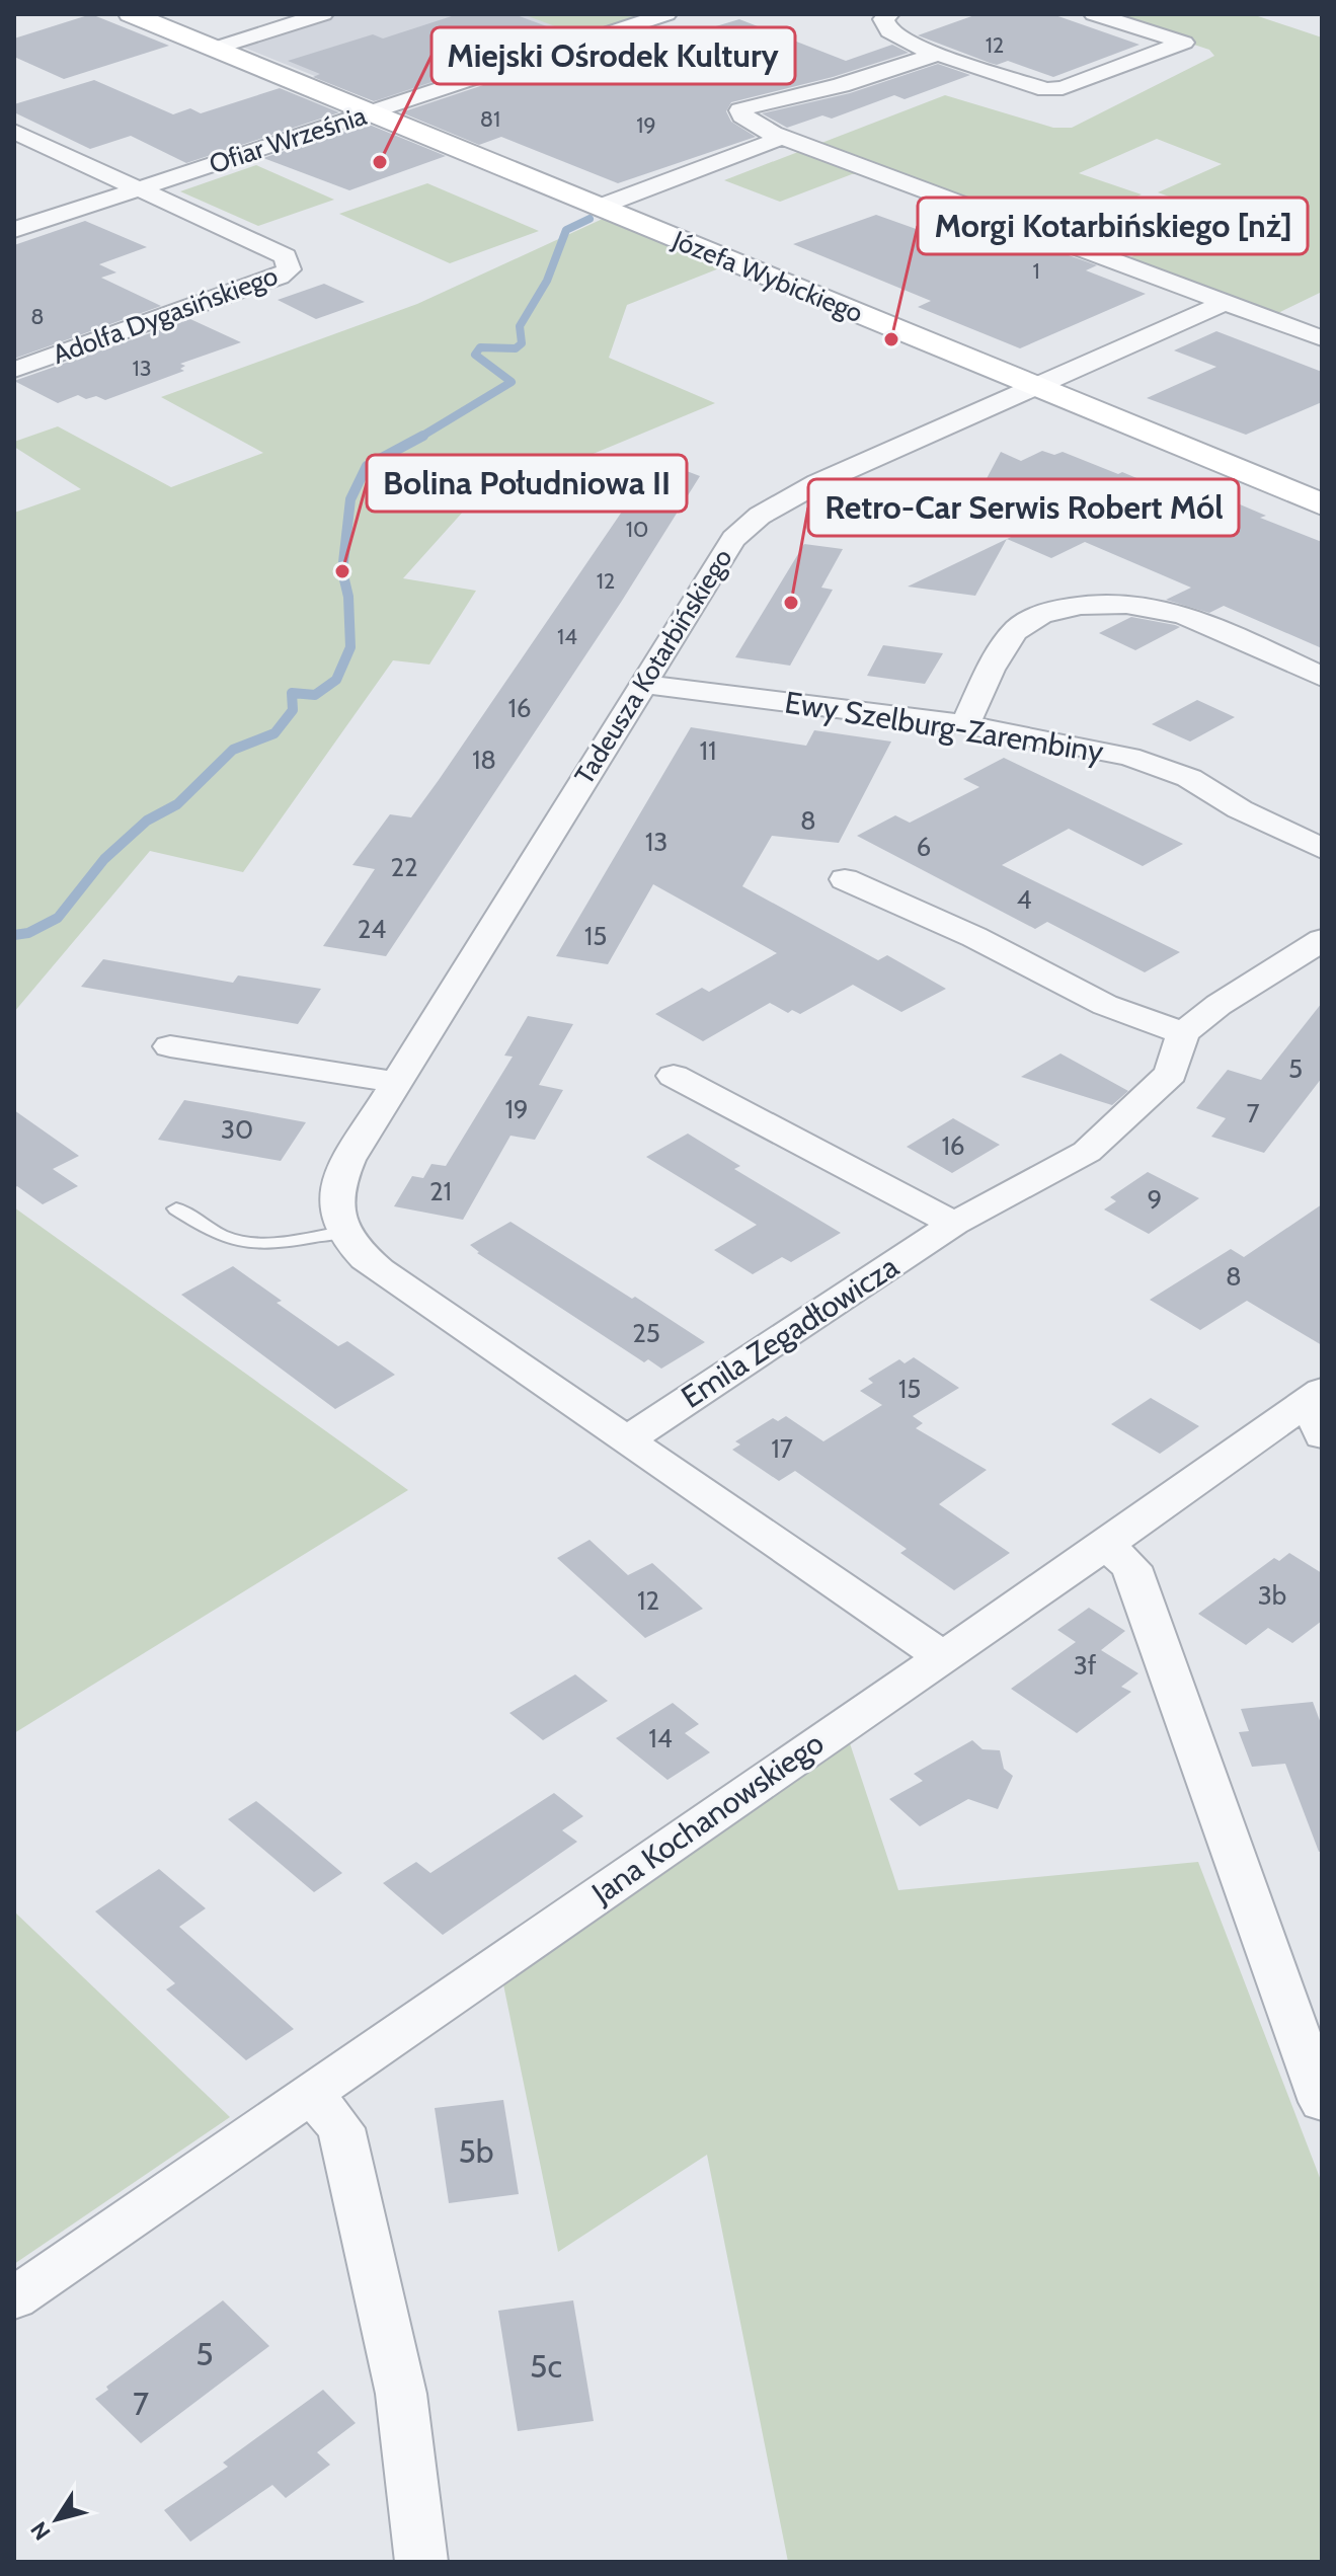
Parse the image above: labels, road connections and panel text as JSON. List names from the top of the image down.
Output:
{
  "streets": {
    "street": [
      "Ofiar Września",
      "Józefa Wybickiego",
      "Adolfa Dygasińskiego",
      "Tadeusza Kotarbińskiego",
      "Ewy Szelburg-Zarembiny",
      "Emila Zegadłowicza",
      "Jana Kochanowskiego"
    ]
  },
  "crossings": [
    ["Ofiar Września", "Józefa Wybickiego"],
    ["Ofiar Września", "Adolfa Dygasińskiego"],
    ["Józefa Wybickiego", "Tadeusza Kotarbińskiego"],
    ["Tadeusza Kotarbińskiego", "Ewy Szelburg-Zarembiny"]
  ],
  "places": [
    "Miejski Ośrodek Kultury",
    "Morgi Kotarbińskiego [nż]",
    "Bolina Południowa II",
    "Retro-Car Serwis Robert Mól"
  ],
  "house_numbers": [
    "12",
    "81",
    "19",
    "1",
    "8",
    "13",
    "10",
    "12",
    "14",
    "16",
    "11",
    "18",
    "8",
    "13",
    "6",
    "22",
    "4",
    "24",
    "15",
    "5",
    "19",
    "7",
    "30",
    "16",
    "21",
    "9",
    "8",
    "25",
    "15",
    "17",
    "3b",
    "12",
    "3f",
    "14",
    "5b",
    "5",
    "5c",
    "7"
  ],
  "north": "bottom left"
}
